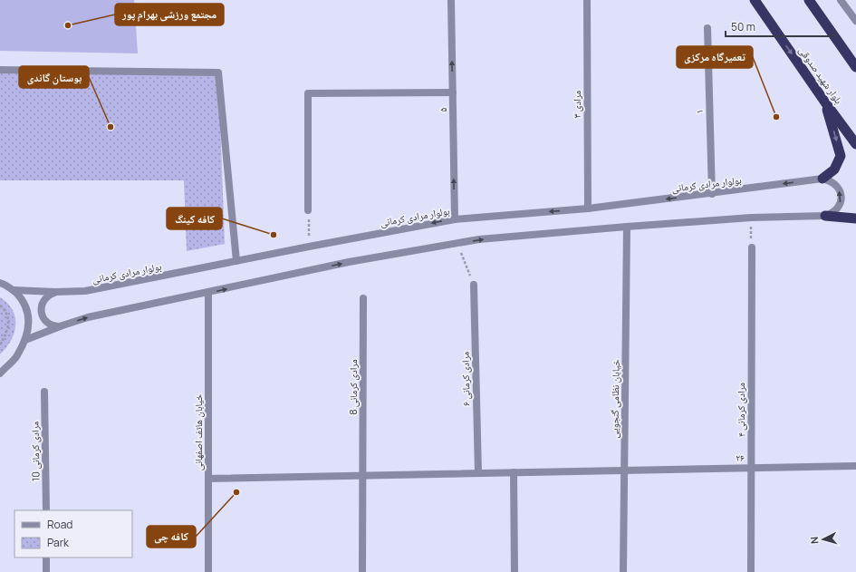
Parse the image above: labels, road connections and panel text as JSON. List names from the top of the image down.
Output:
{
  "streets": {
    "highway": ["بلوار شهید صدوقی"],
    "street": [
      "مرادی ۳",
      "۵",
      "۱",
      "بولوار مرادی کرمانی",
      "مرادی کرمانی ۶",
      "مرادی کرمانی 8",
      "خیابان نظامی گنجویی",
      "مرادی کرمانی ۴",
      "خیابان هاتف اصفهانی",
      "مرادی کرمانی 10",
      "۲۶"
    ]
  },
  "crossings": [
    ["مرادی ۳", "بولوار مرادی کرمانی"],
    ["۵", "بولوار مرادی کرمانی"],
    ["۱", "بولوار مرادی کرمانی"],
    ["مرادی کرمانی ۶", "۲۶"],
    ["مرادی کرمانی 8", "۲۶"],
    ["خیابان نظامی گنجویی", "۲۶"],
    ["مرادی کرمانی ۴", "۲۶"],
    ["خیابان هاتف اصفهانی", "۲۶"]
  ],
  "one_way": ["۵"],
  "places": [
    "مجتمع ورزشی بهرام پور",
    "تعمیرگاه مرکزی",
    "بوستان گاندی",
    "کافه کینگ",
    "کافه چی"
  ],
  "legend": ["Road", "Park"],
  "scale_bar": "50 m",
  "north": "left"
}
